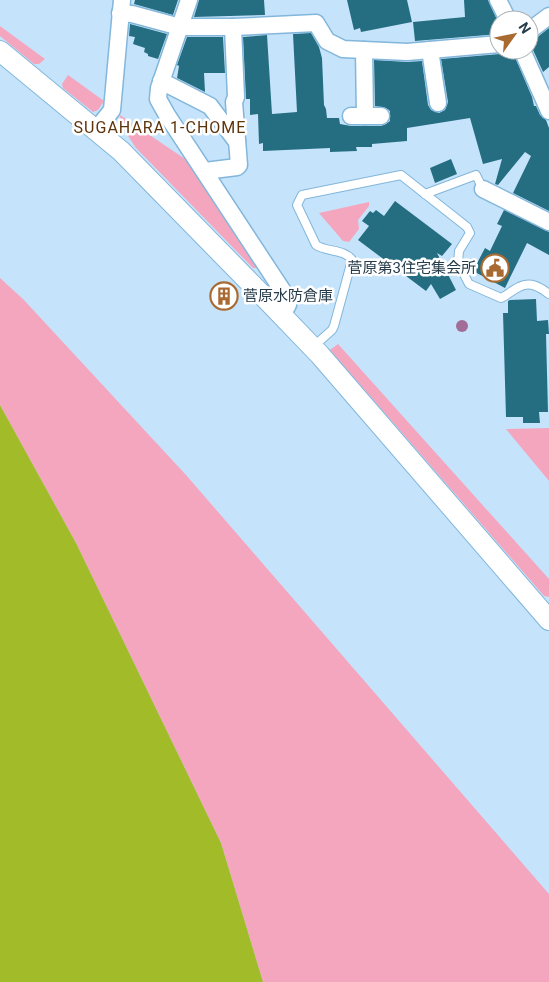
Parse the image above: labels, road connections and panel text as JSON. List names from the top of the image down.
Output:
{
  "districts": ["SUGAHARA 1-CHOME"],
  "places": {
    "public building": ["菅原第3住宅集会所"],
    "building": ["菅原水防倉庫"]
  },
  "north": "top right"
}
